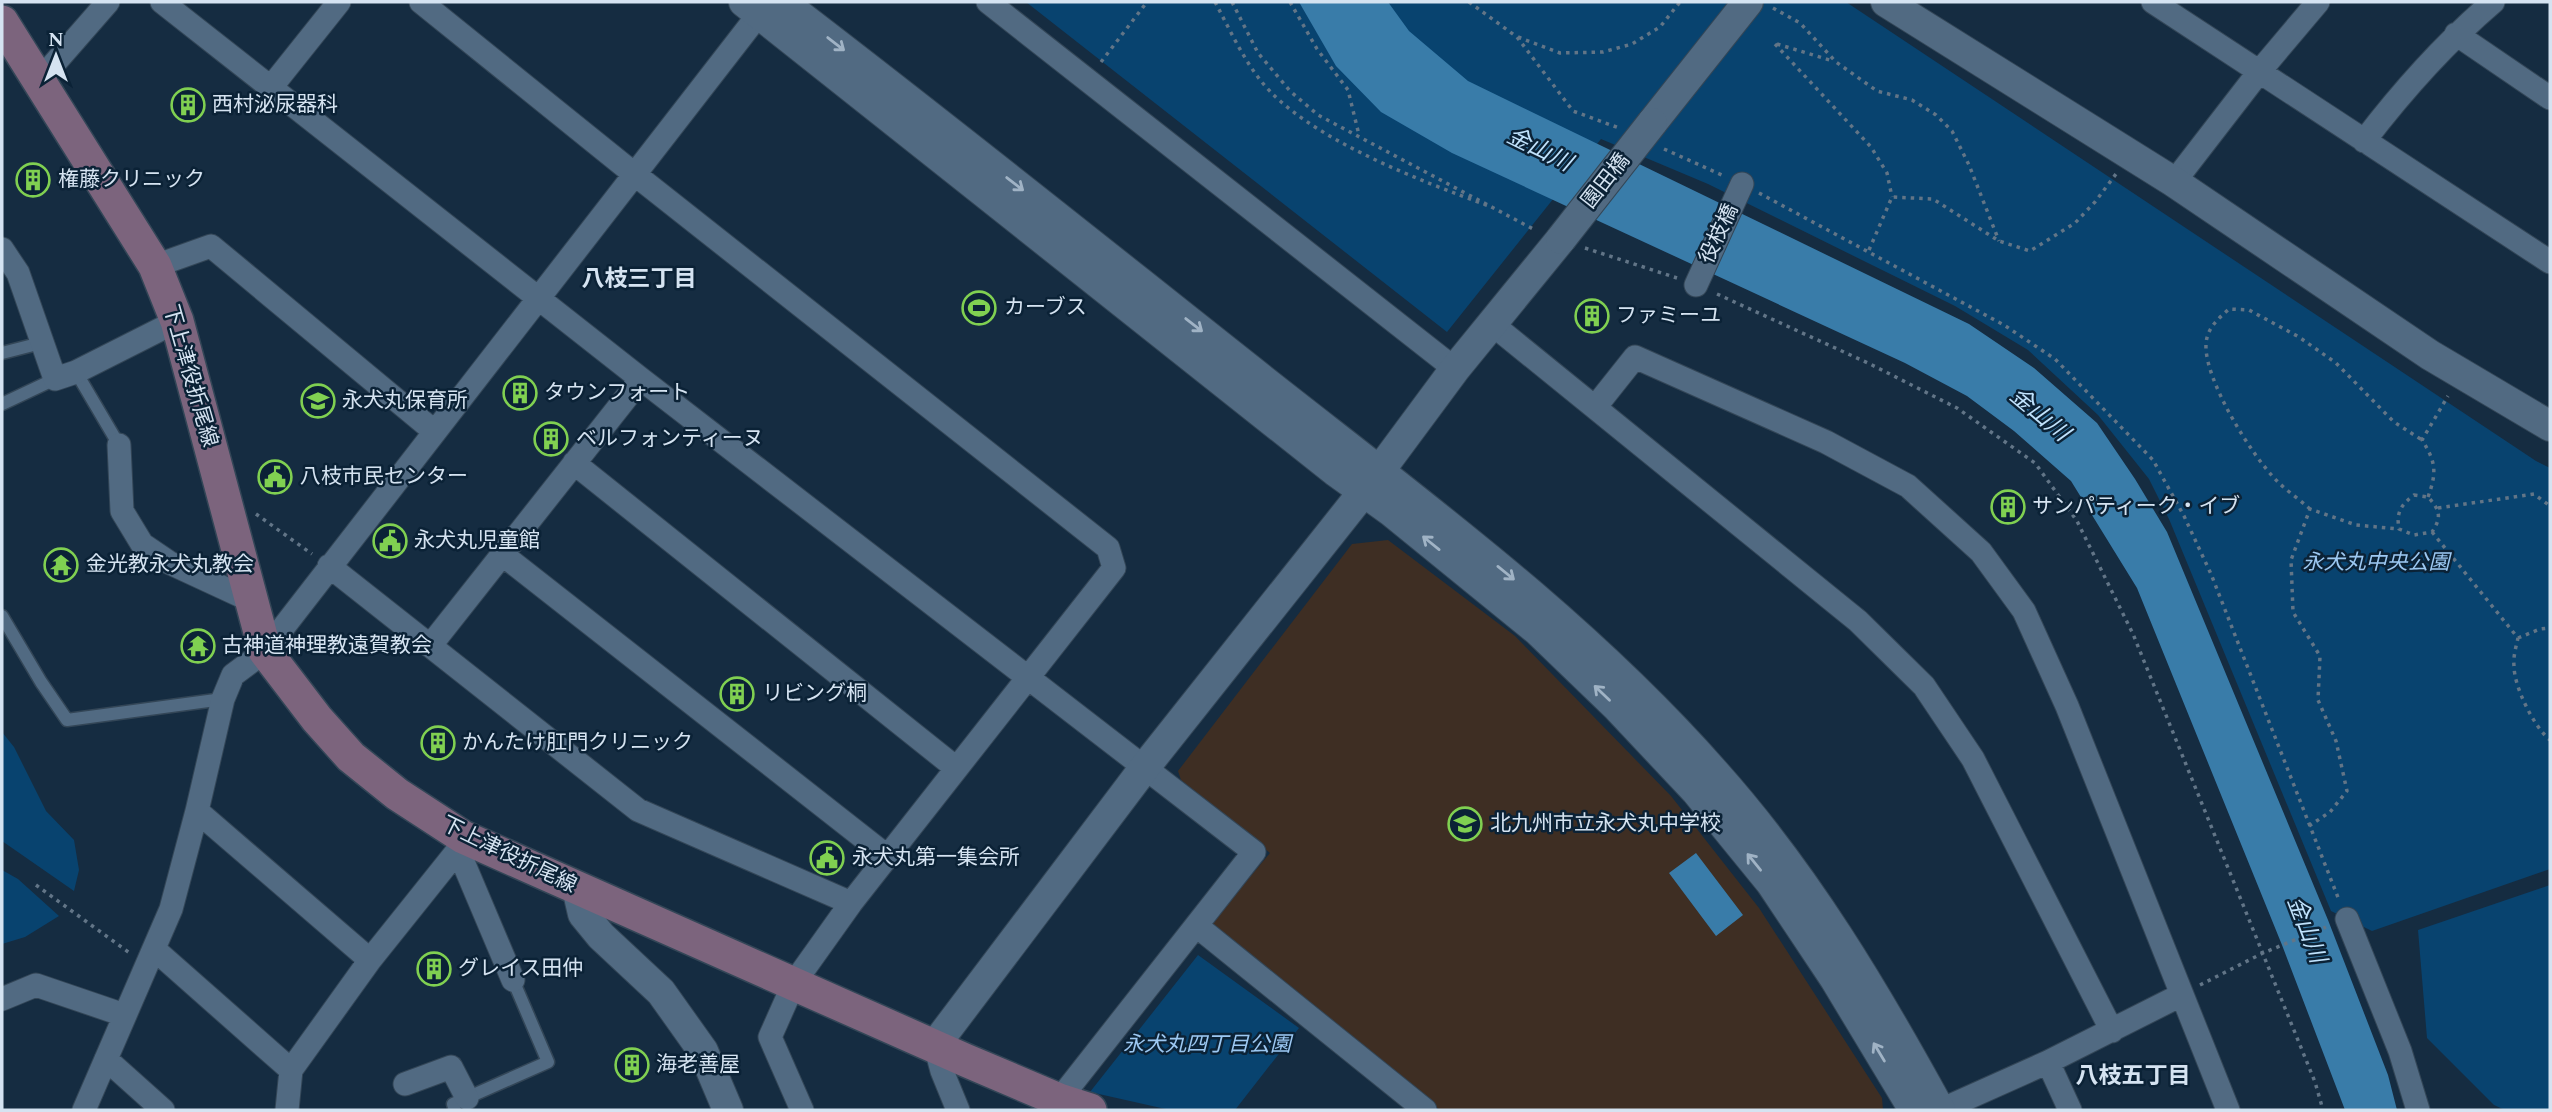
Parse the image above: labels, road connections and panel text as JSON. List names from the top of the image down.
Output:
{
  "streets": {
    "main road": ["下上津役折尾線"],
    "street": ["園田橋", "役枝橋"]
  },
  "crossings": [
    ["園田橋", "下上津役折尾線"]
  ],
  "districts": ["八枝三丁目", "八枝五丁目"],
  "water": ["金山川"],
  "parks": ["永犬丸中央公園", "永犬丸四丁目公園"],
  "places": {
    "building": [
      "西村泌尿器科",
      "権藤クリニック",
      "ファミーユ",
      "タウンフォート",
      "ベルフォンティーヌ",
      "サンパティーク・イブ",
      "リビング桐",
      "かんたけ肛門クリニック",
      "グレイス田仲",
      "海老善屋"
    ],
    "sports": ["カーブス"],
    "school or university": ["永犬丸保育所", "北九州市立永犬丸中学校"],
    "public building": ["八枝市民センター", "永犬丸児童館", "永犬丸第一集会所"],
    "temple": ["金光教永犬丸教会", "古神道神理教遠賀教会"]
  },
  "north": "top"
}
